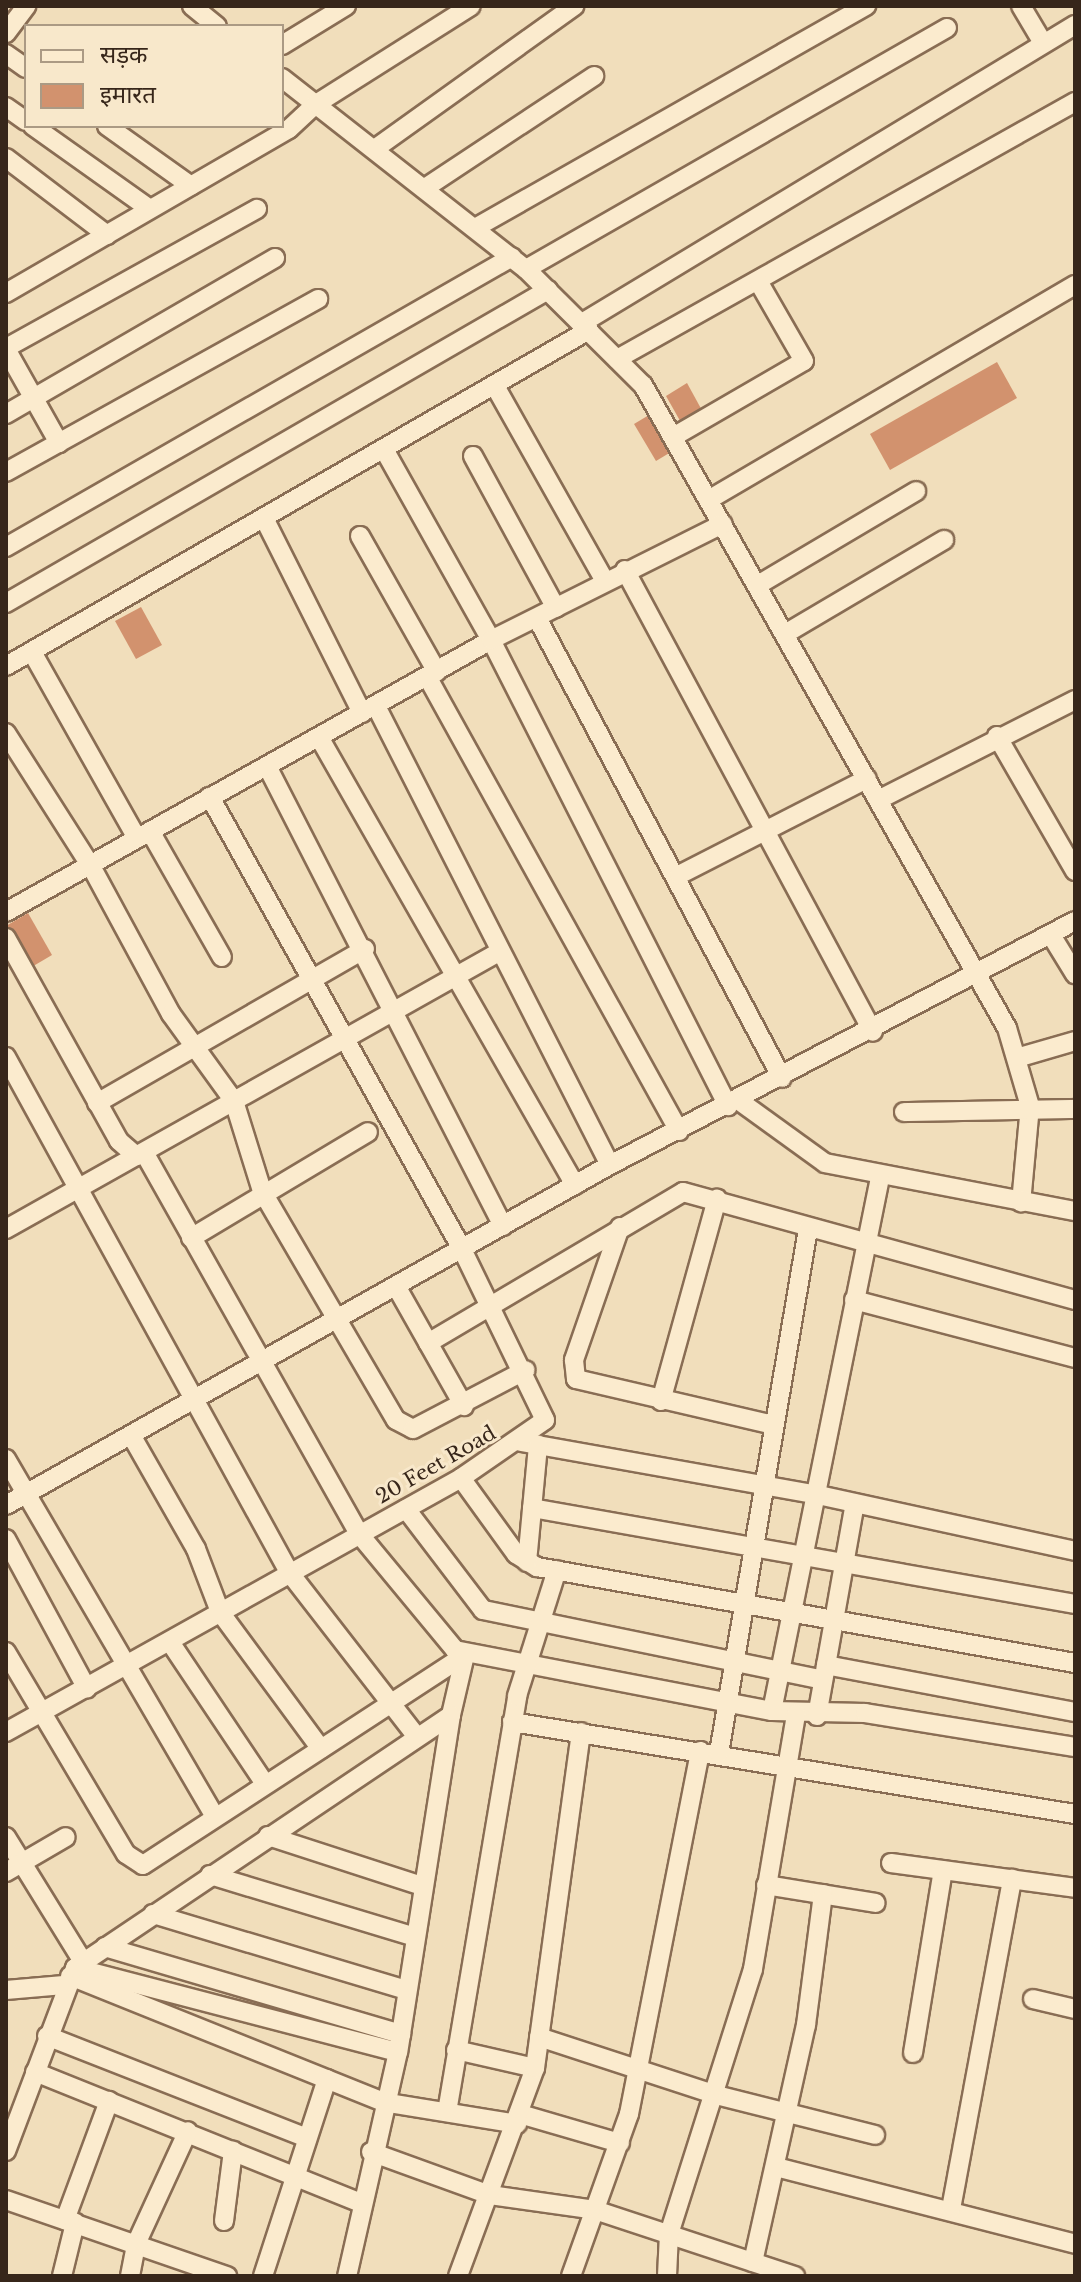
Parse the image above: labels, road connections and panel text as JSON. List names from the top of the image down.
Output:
{
  "streets": {
    "street": ["20 Feet Road"]
  },
  "legend": ["सड़क", "इमारत"]
}
